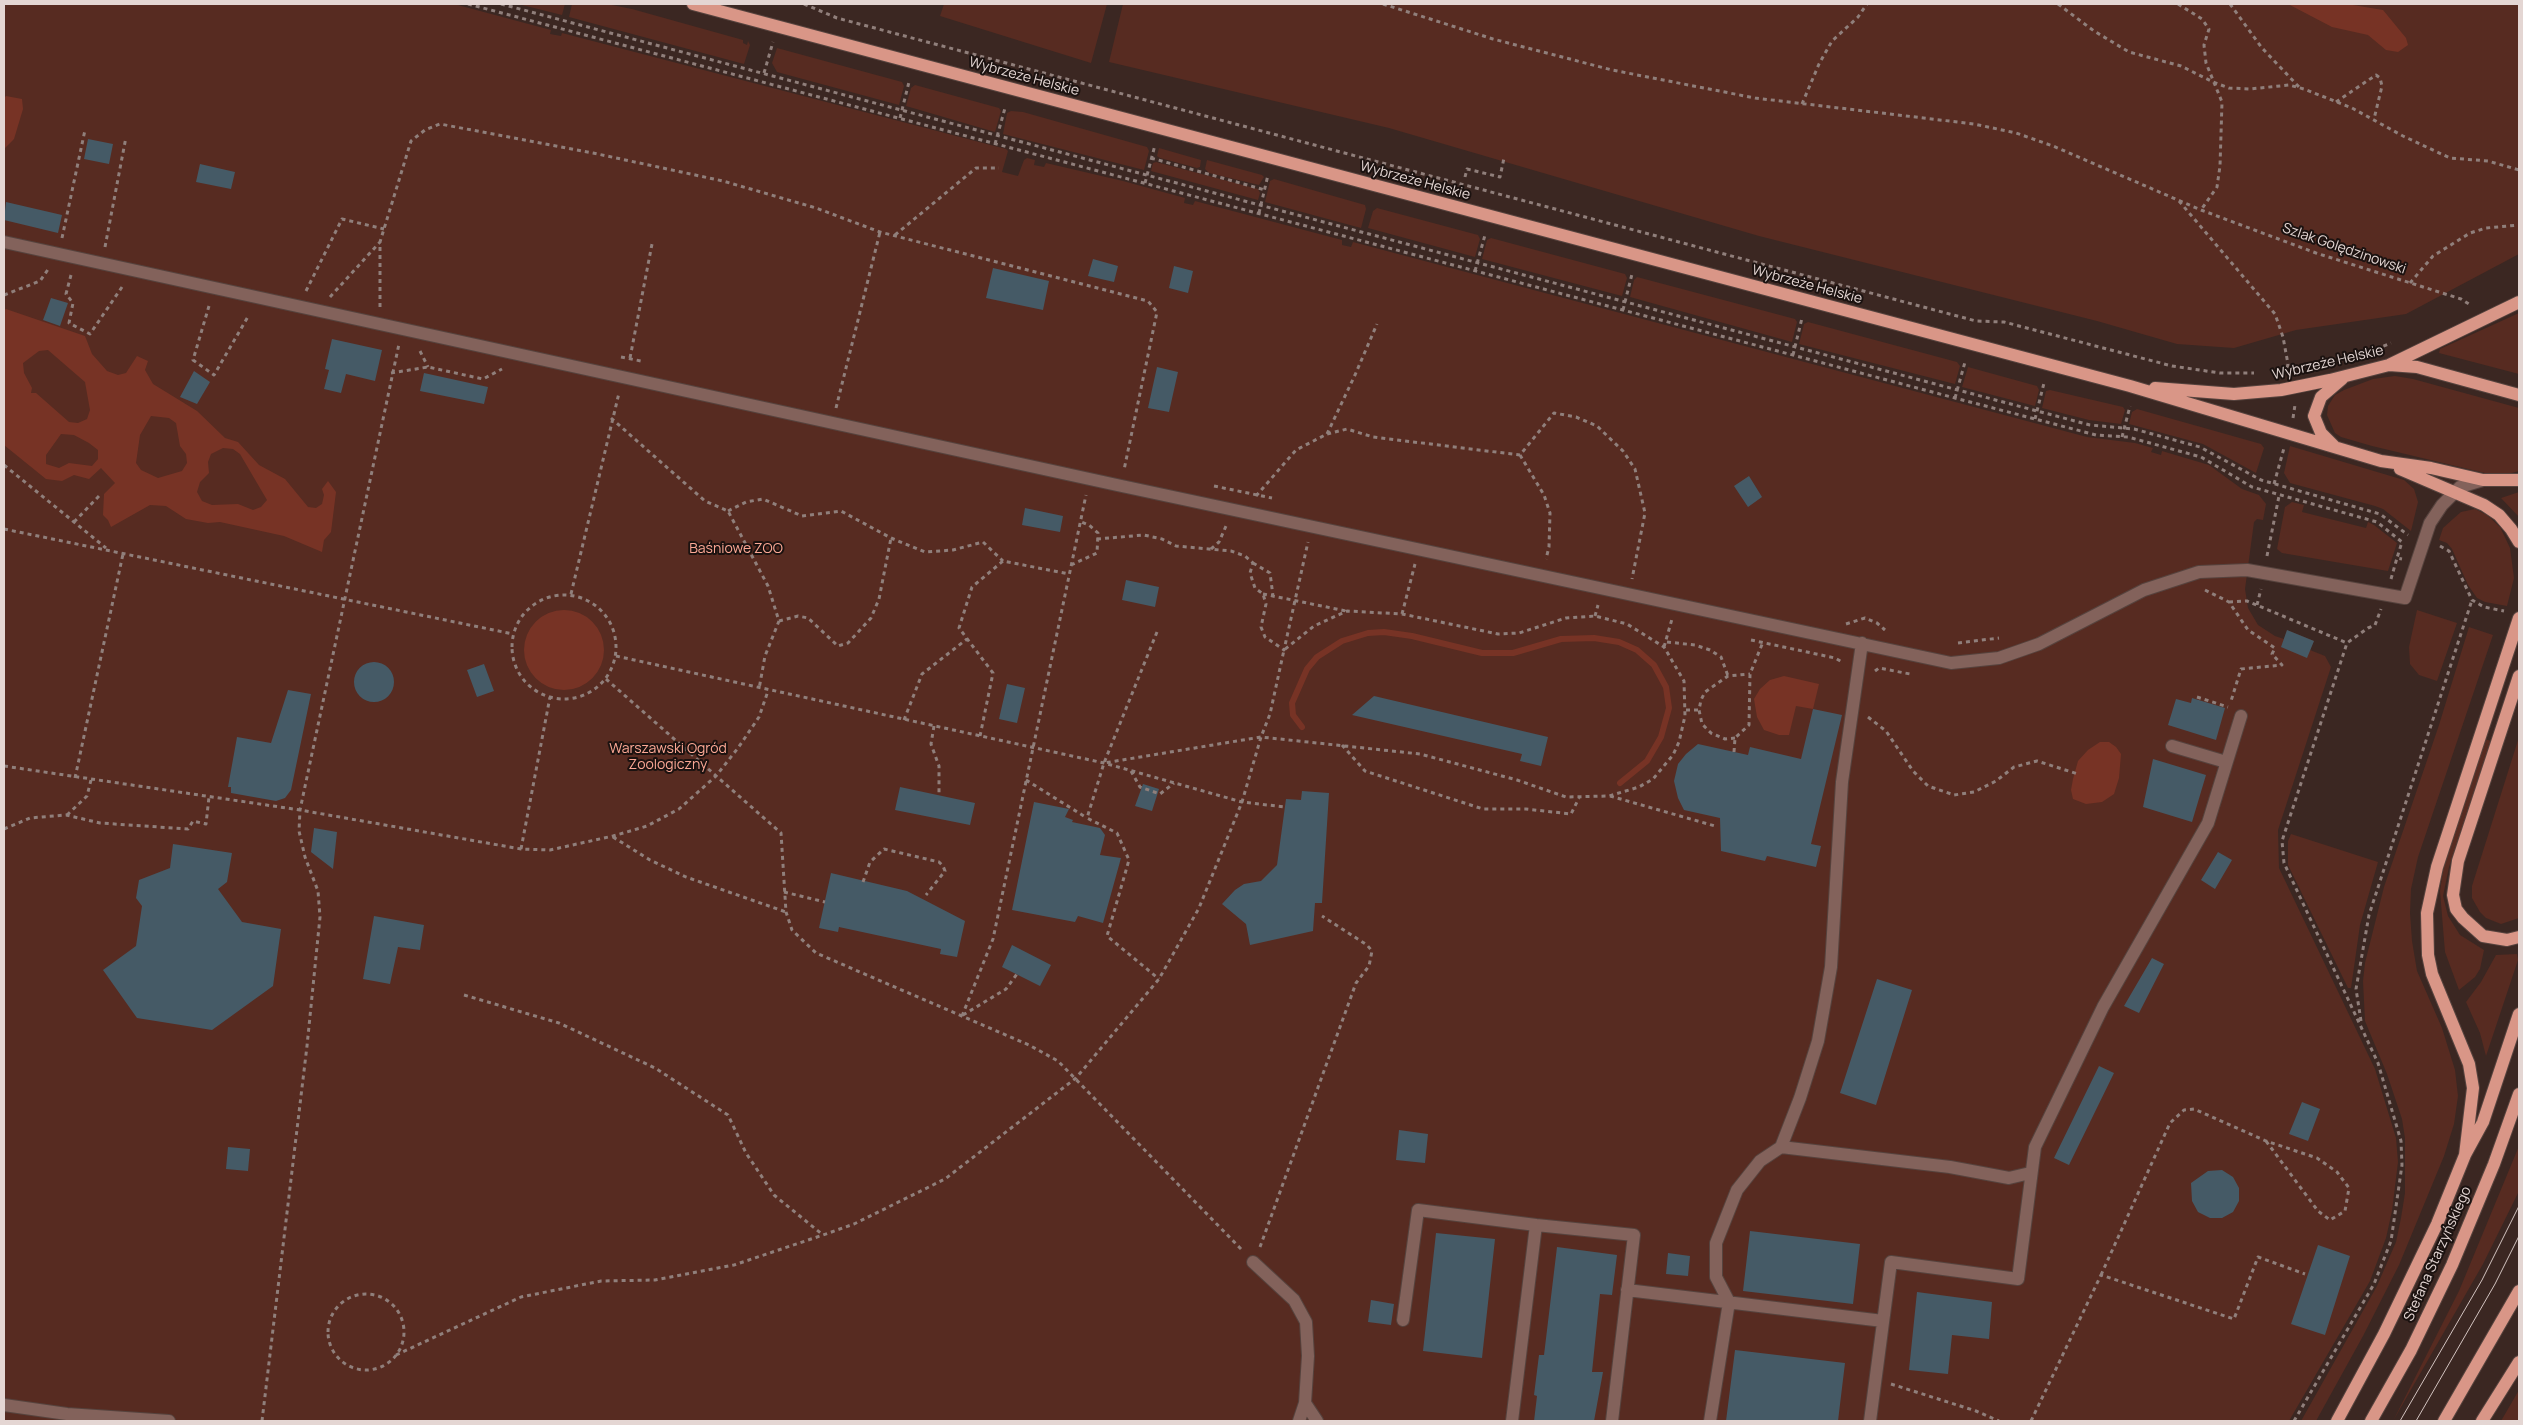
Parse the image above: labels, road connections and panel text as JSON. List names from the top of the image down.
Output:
{
  "streets": {
    "main road": ["Wybrzeże Helskie", "Stefana Starzyńskiego"],
    "path": ["Szlak Golędzinowski"]
  },
  "parks": ["Baśniowe ZOO", "Warszawski Ogród Zoologiczny"]
}
